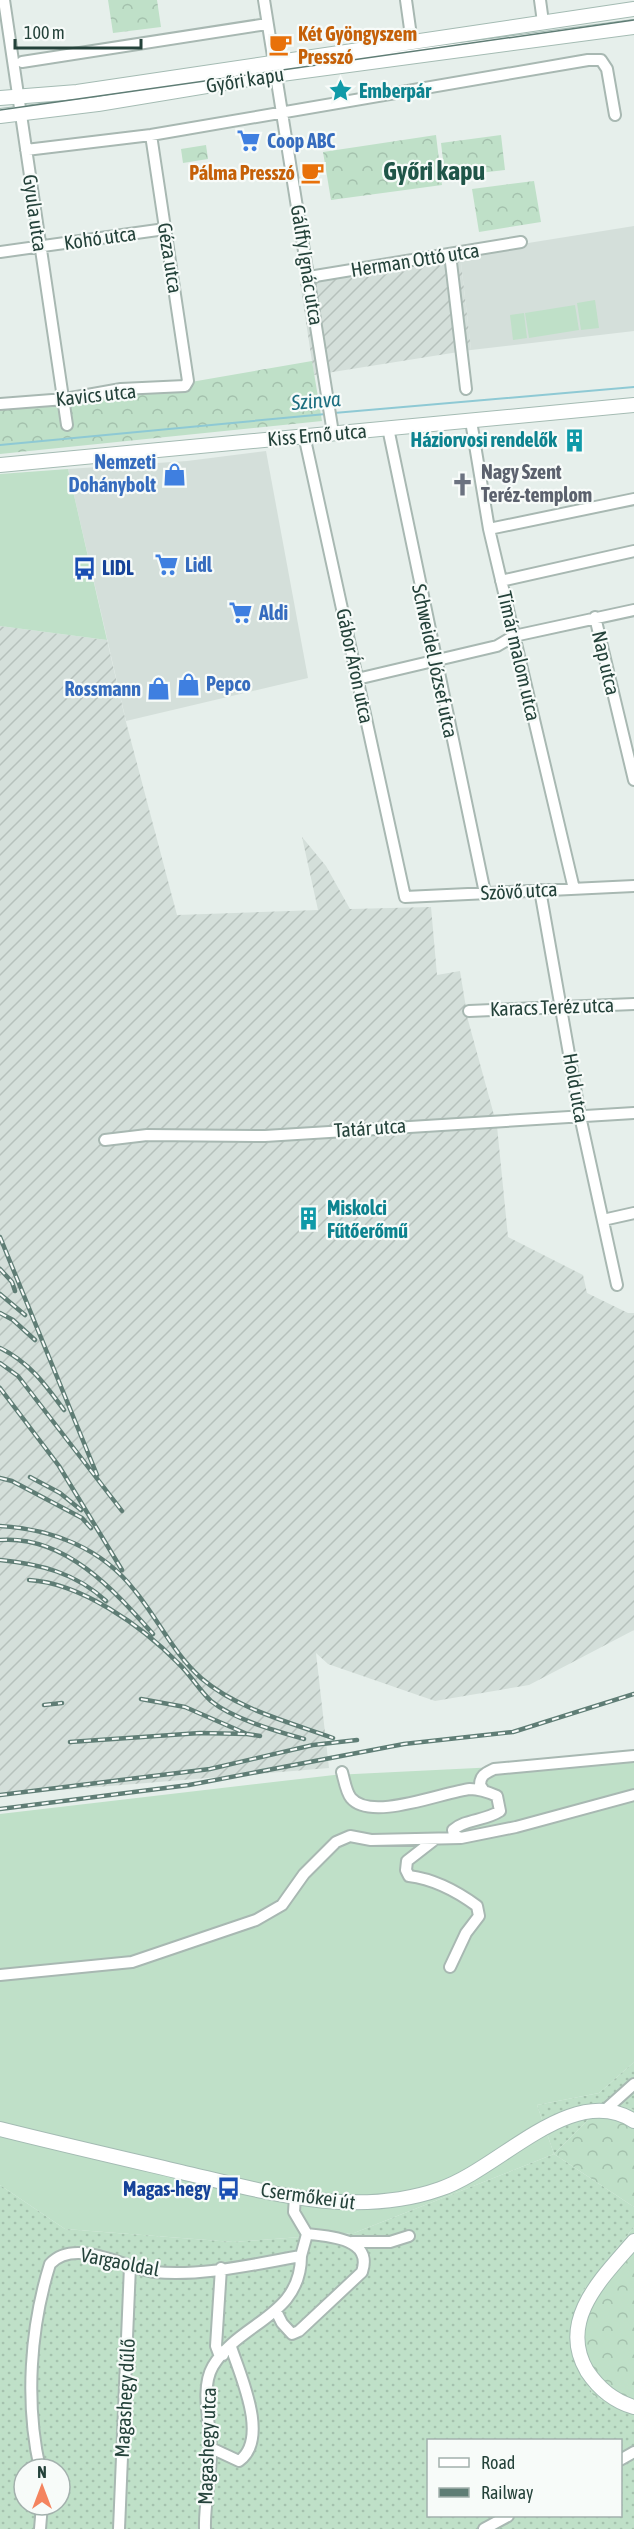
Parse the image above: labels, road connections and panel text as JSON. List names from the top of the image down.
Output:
{
  "streets": {
    "street": [
      "Győri kapu",
      "Gyula utca",
      "Kohó utca",
      "Géza utca",
      "Herman Ottó utca",
      "Gálffy Ignác utca",
      "Kavics utca",
      "Kiss Ernő utca",
      "Tímár malom utca",
      "Schweidel József utca",
      "Nap utca",
      "Gábor Áron utca",
      "Szövő utca",
      "Karacs Teréz utca",
      "Hold utca",
      "Tatár utca",
      "Csermőkei út",
      "Vargaoldal",
      "Magashegy dűlő",
      "Magashegy utca"
    ]
  },
  "crossings": [
    ["Győri kapu", "Gyula utca"],
    ["Győri kapu", "Géza utca"],
    ["Győri kapu", "Gálffy Ignác utca"],
    ["Gyula utca", "Kohó utca"],
    ["Gyula utca", "Kavics utca"],
    ["Kohó utca", "Géza utca"],
    ["Géza utca", "Kavics utca"],
    ["Herman Ottó utca", "Gálffy Ignác utca"],
    ["Gálffy Ignác utca", "Kiss Ernő utca"],
    ["Kiss Ernő utca", "Tímár malom utca"],
    ["Kiss Ernő utca", "Schweidel József utca"],
    ["Kiss Ernő utca", "Gábor Áron utca"],
    ["Tímár malom utca", "Szövő utca"],
    ["Schweidel József utca", "Szövő utca"],
    ["Gábor Áron utca", "Szövő utca"],
    ["Szövő utca", "Hold utca"],
    ["Karacs Teréz utca", "Hold utca"],
    ["Hold utca", "Tatár utca"],
    ["Vargaoldal", "Magashegy dűlő"],
    ["Vargaoldal", "Magashegy utca"]
  ],
  "districts": ["Győri kapu"],
  "water": ["Szinva"],
  "places": {
    "cafe": ["Két Gyöngyszem Presszó", "Pálma Presszó"],
    "place": ["Emberpár"],
    "supermarket": ["Coop ABC", "Lidl", "Aldi"],
    "building": ["Háziorvosi rendelők", "Miskolci Fűtőerőmű"],
    "shop": ["Nemzeti Dohánybolt", "Pepco", "Rossmann"],
    "church": ["Nagy Szent Teréz-templom"],
    "bus stop": ["LIDL", "Magas-hegy"]
  },
  "legend": ["Road", "Railway"],
  "scale_bar": "100 m",
  "north": "top"
}
